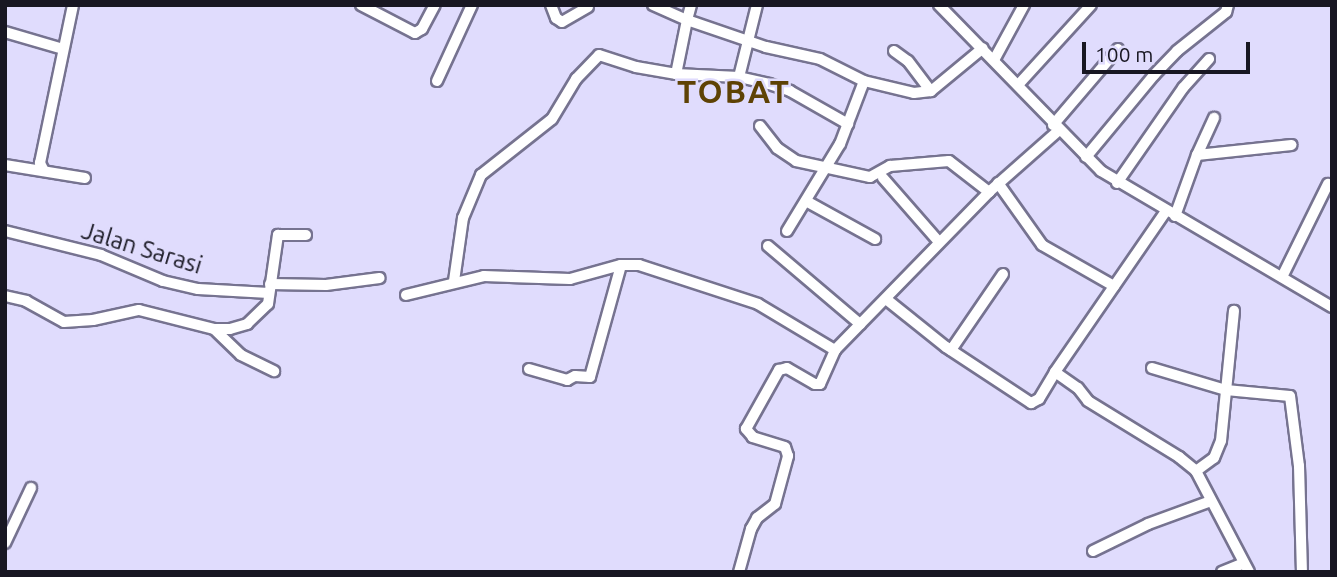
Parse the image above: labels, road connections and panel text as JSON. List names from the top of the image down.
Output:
{
  "streets": {
    "street": ["Jalan Sarasi"]
  },
  "districts": ["TOBAT"],
  "scale_bar": "100 m"
}
